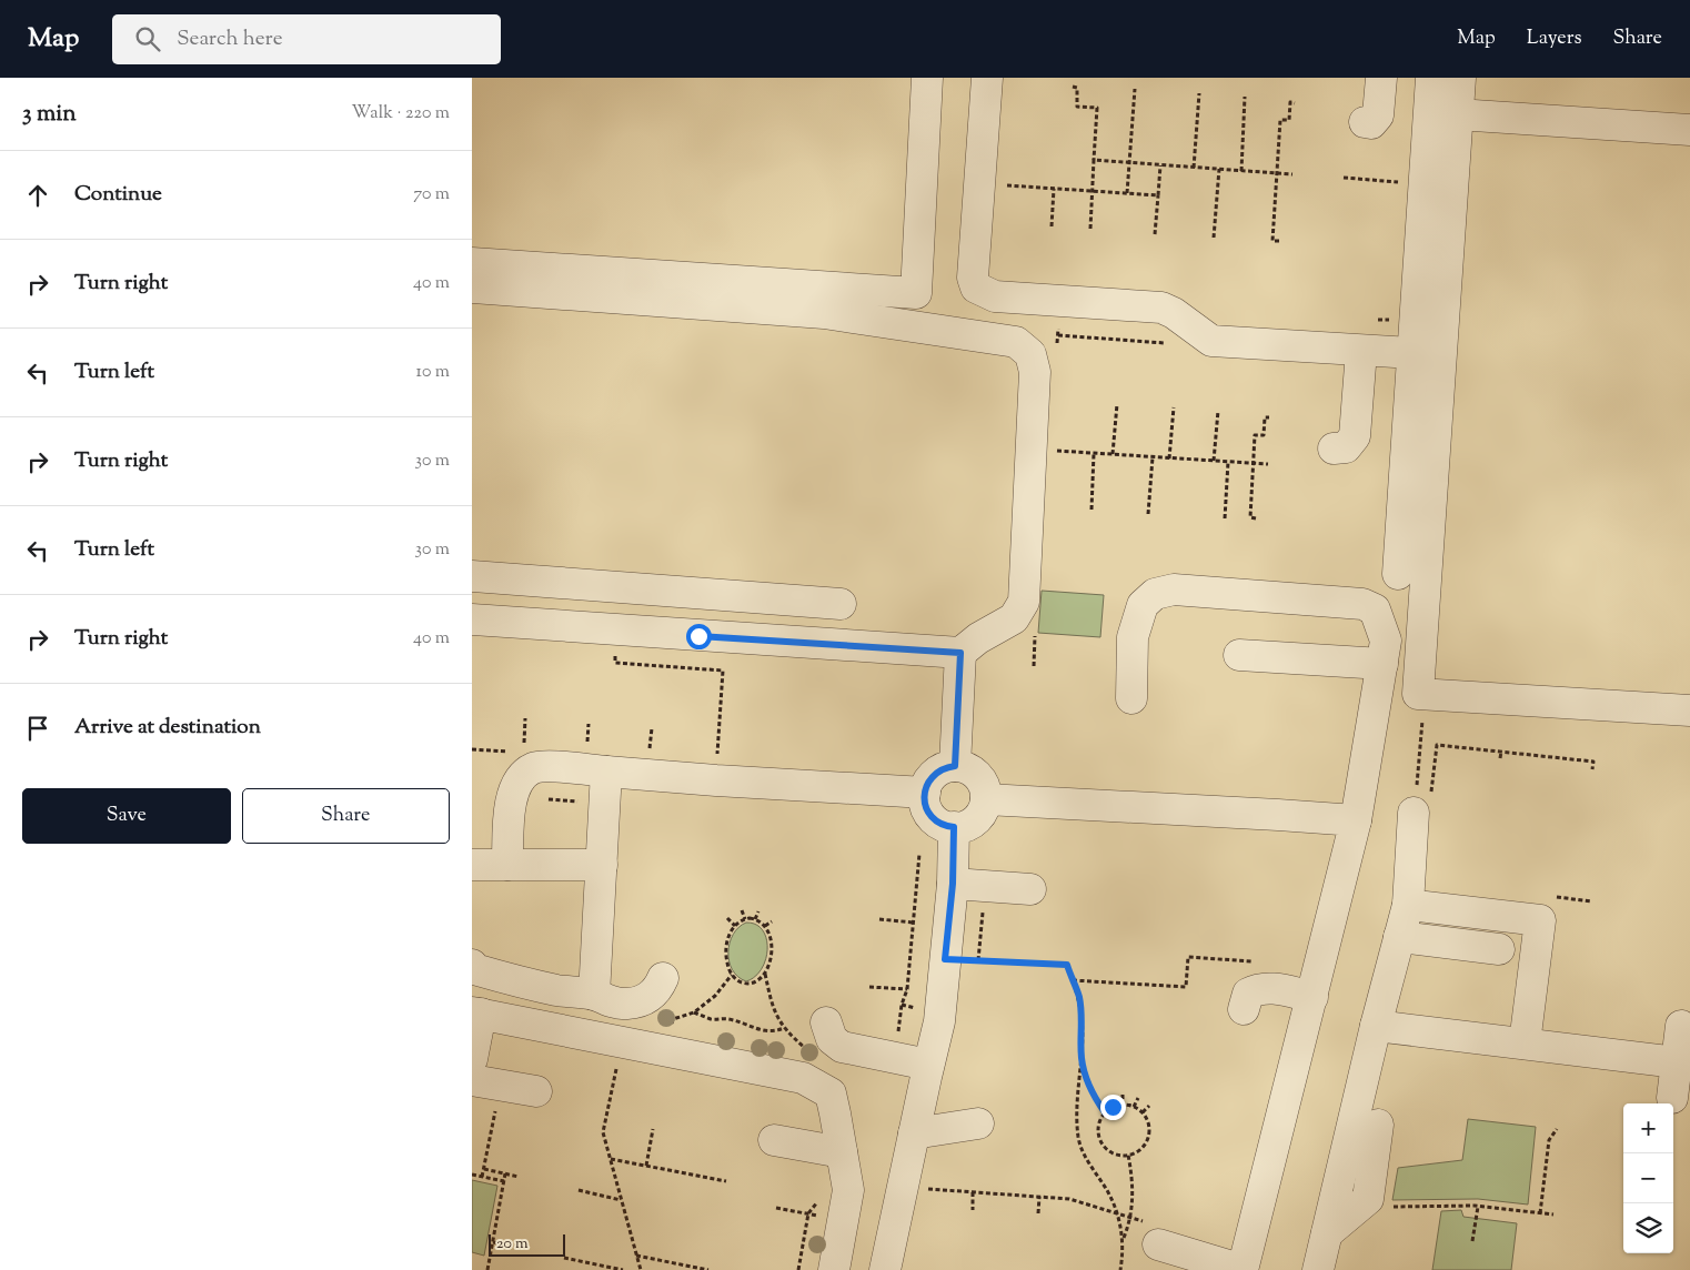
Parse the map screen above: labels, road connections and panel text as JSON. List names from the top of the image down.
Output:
{
  "scale_bar": "20 m",
  "page": {
    "header": "Map",
    "search": "Search here",
    "nav": ["Map", "Layers", "Share"],
    "heading": ["3 min", "Walk · 220 m"],
    "list": [
      ["Continue", "70 m"],
      ["Turn right", "40 m"],
      ["Turn left", "10 m"],
      ["Turn right", "30 m"],
      ["Turn left", "30 m"],
      ["Turn right", "40 m"],
      "Arrive at destination"
    ],
    "buttons": ["Save", "Share"],
    "map_buttons": ["+", "−"],
    "scale": "20 m"
  }
}
